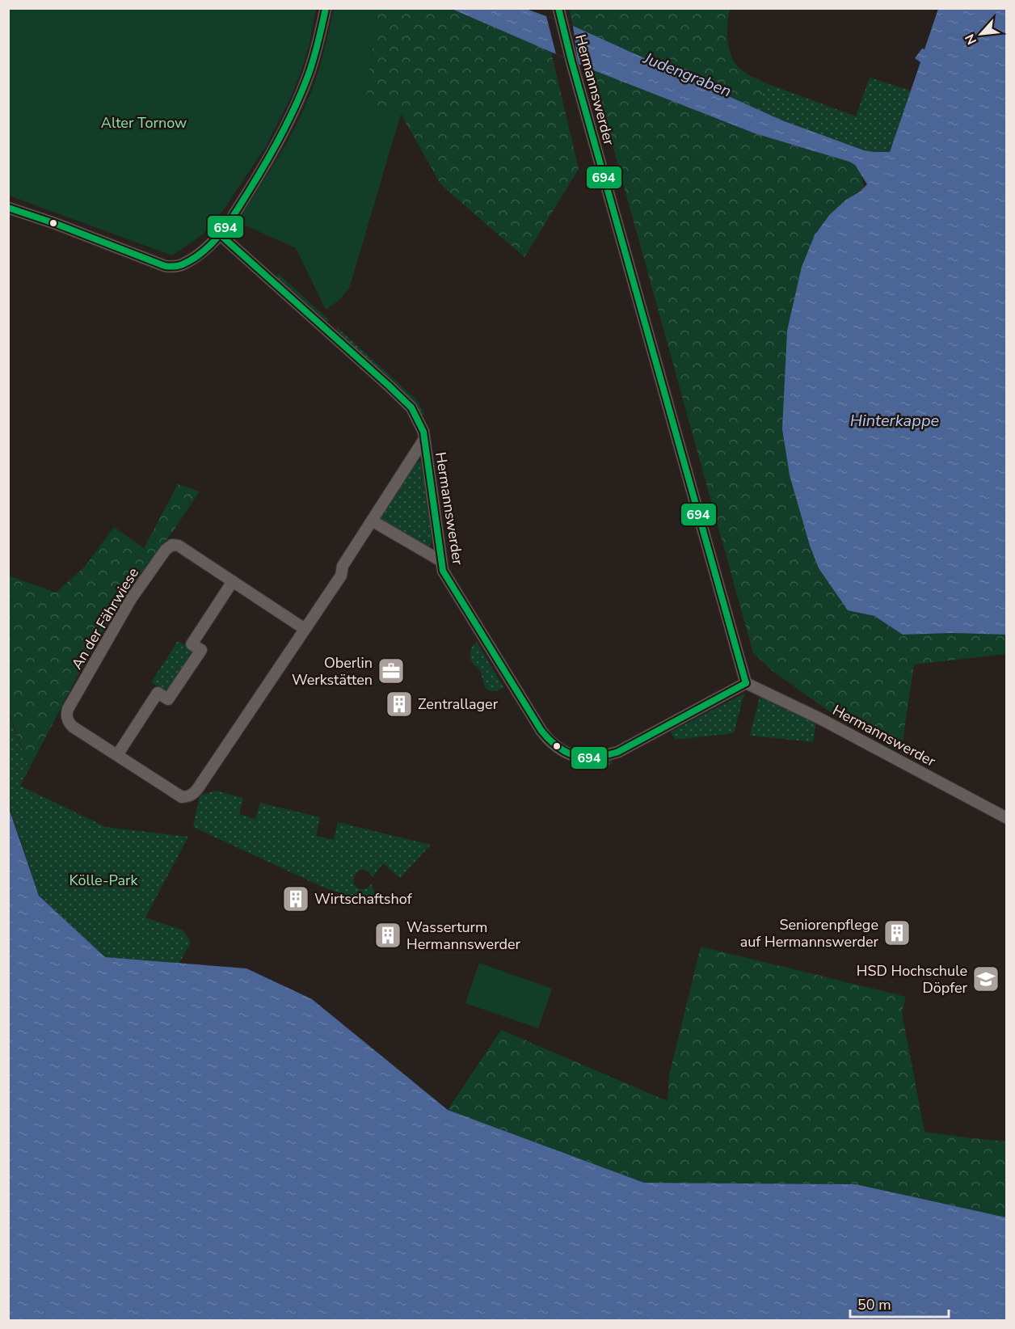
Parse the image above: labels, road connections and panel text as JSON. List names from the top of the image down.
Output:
{
  "streets": {
    "street": ["Hermannswerder", "An der Fährwiese"]
  },
  "crossings": [
    ["Hermannswerder", "An der Fährwiese"]
  ],
  "water": ["Judengraben", "Hinterkappe"],
  "parks": ["Alter Tornow", "Kölle-Park"],
  "places": {
    "office": ["Oberlin Werkstätten"],
    "building": [
      "Zentrallager",
      "Wirtschaftshof",
      "Seniorenpflege auf Hermannswerder",
      "Wasserturm Hermannswerder"
    ],
    "school or university": ["HSD Hochschule Döpfer"]
  },
  "lines": ["transit line 694"],
  "scale_bar": "50 m",
  "north": "bottom left"
}
